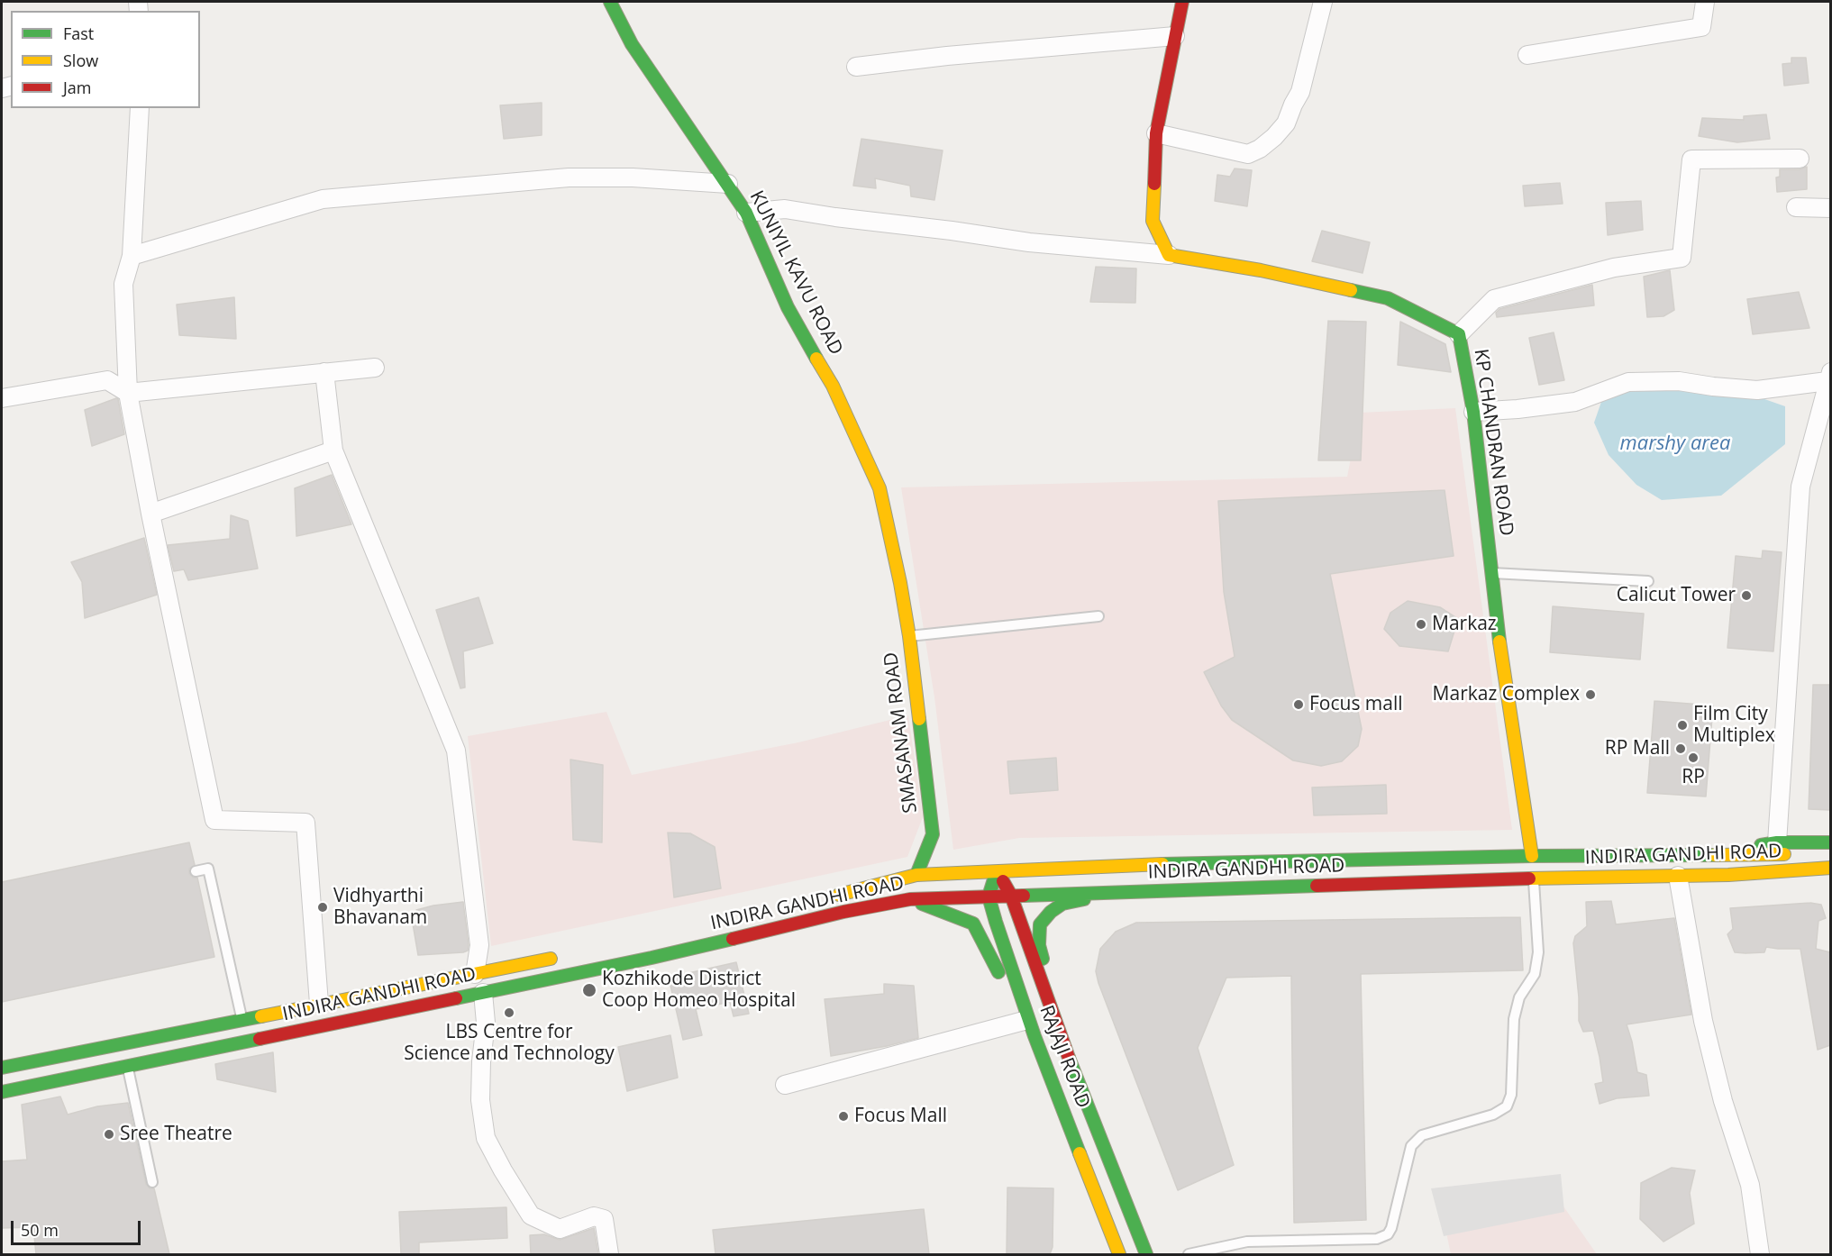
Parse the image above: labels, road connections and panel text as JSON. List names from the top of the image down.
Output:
{
  "streets": {
    "main road": [
      "KUNIYIL KAVU ROAD",
      "KP CHANDRAN ROAD",
      "SMASANAM ROAD",
      "INDIRA GANDHI ROAD",
      "RAJAJI ROAD"
    ]
  },
  "crossings": [
    ["KUNIYIL KAVU ROAD", "SMASANAM ROAD"],
    ["KP CHANDRAN ROAD", "INDIRA GANDHI ROAD"],
    ["SMASANAM ROAD", "INDIRA GANDHI ROAD"],
    ["INDIRA GANDHI ROAD", "RAJAJI ROAD"]
  ],
  "water": ["marshy area"],
  "places": [
    "Calicut Tower",
    "Markaz",
    "Markaz Complex",
    "Focus mall",
    "Film City Multiplex",
    "RP Mall",
    "RP",
    "Vidhyarthi Bhavanam",
    "Kozhikode District Coop Homeo Hospital",
    "LBS Centre for Science and Technology",
    "Focus Mall",
    "Sree Theatre"
  ],
  "legend": ["Fast", "Slow", "Jam"],
  "scale_bar": "50 m"
}
